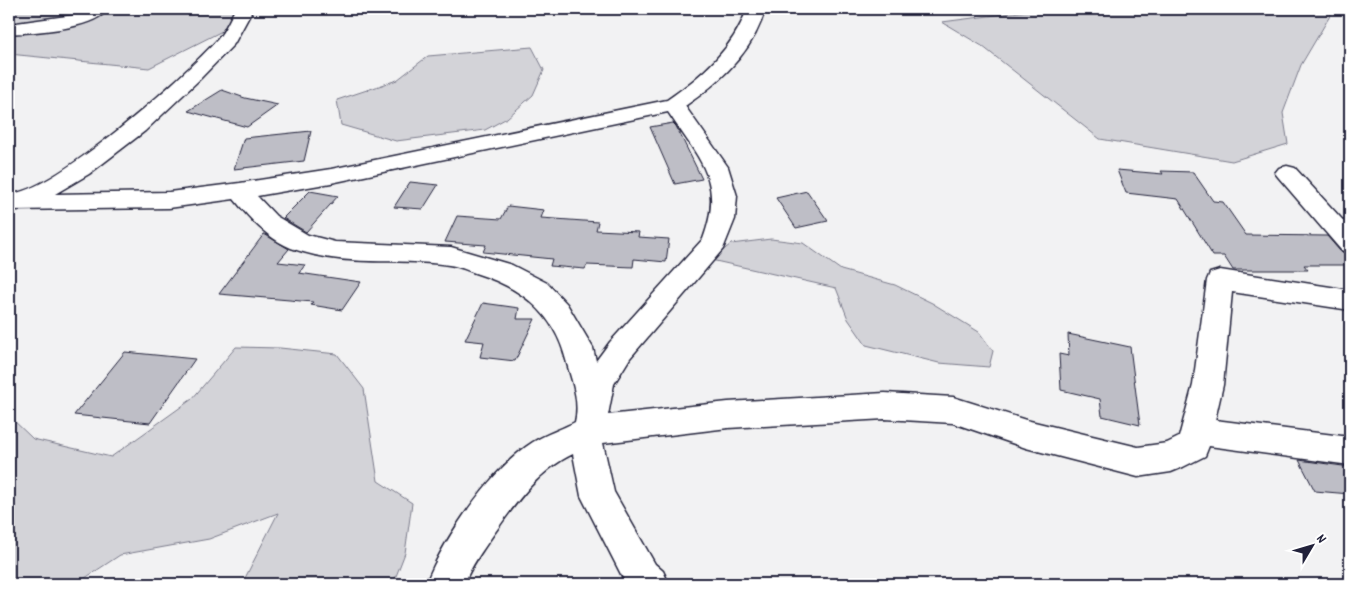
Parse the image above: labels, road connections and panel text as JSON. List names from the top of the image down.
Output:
{
  "north": "top right"
}
